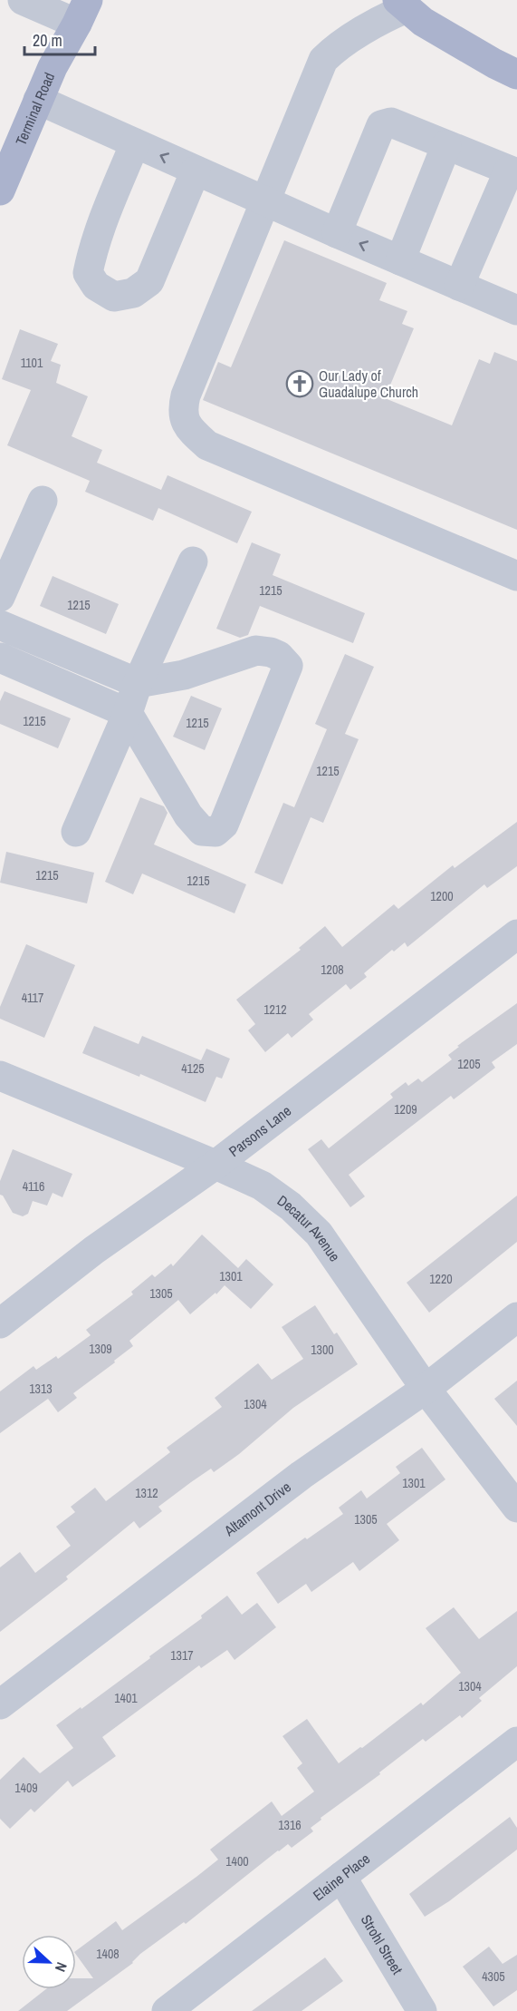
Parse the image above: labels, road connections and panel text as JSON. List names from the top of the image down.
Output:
{
  "streets": {
    "main road": ["Terminal Road"],
    "street": [
      "Parsons Lane",
      "Decatur Avenue",
      "Altamont Drive",
      "Elaine Place",
      "Strohl Street"
    ]
  },
  "crossings": [
    ["Parsons Lane", "Decatur Avenue"],
    ["Decatur Avenue", "Altamont Drive"],
    ["Elaine Place", "Strohl Street"]
  ],
  "places": {
    "church": ["Our Lady of Guadalupe Church"]
  },
  "house_numbers": [
    "1101",
    "1215",
    "1215",
    "1215",
    "1215",
    "1215",
    "1215",
    "1215",
    "1200",
    "1208",
    "4117",
    "1212",
    "1205",
    "4125",
    "1209",
    "4116",
    "1301",
    "1220",
    "1305",
    "1309",
    "1300",
    "1313",
    "1304",
    "1301",
    "1312",
    "1305",
    "1317",
    "1304",
    "1401",
    "1409",
    "1316",
    "1400",
    "1408",
    "4305"
  ],
  "scale_bar": "20 m",
  "north": "right"
}
